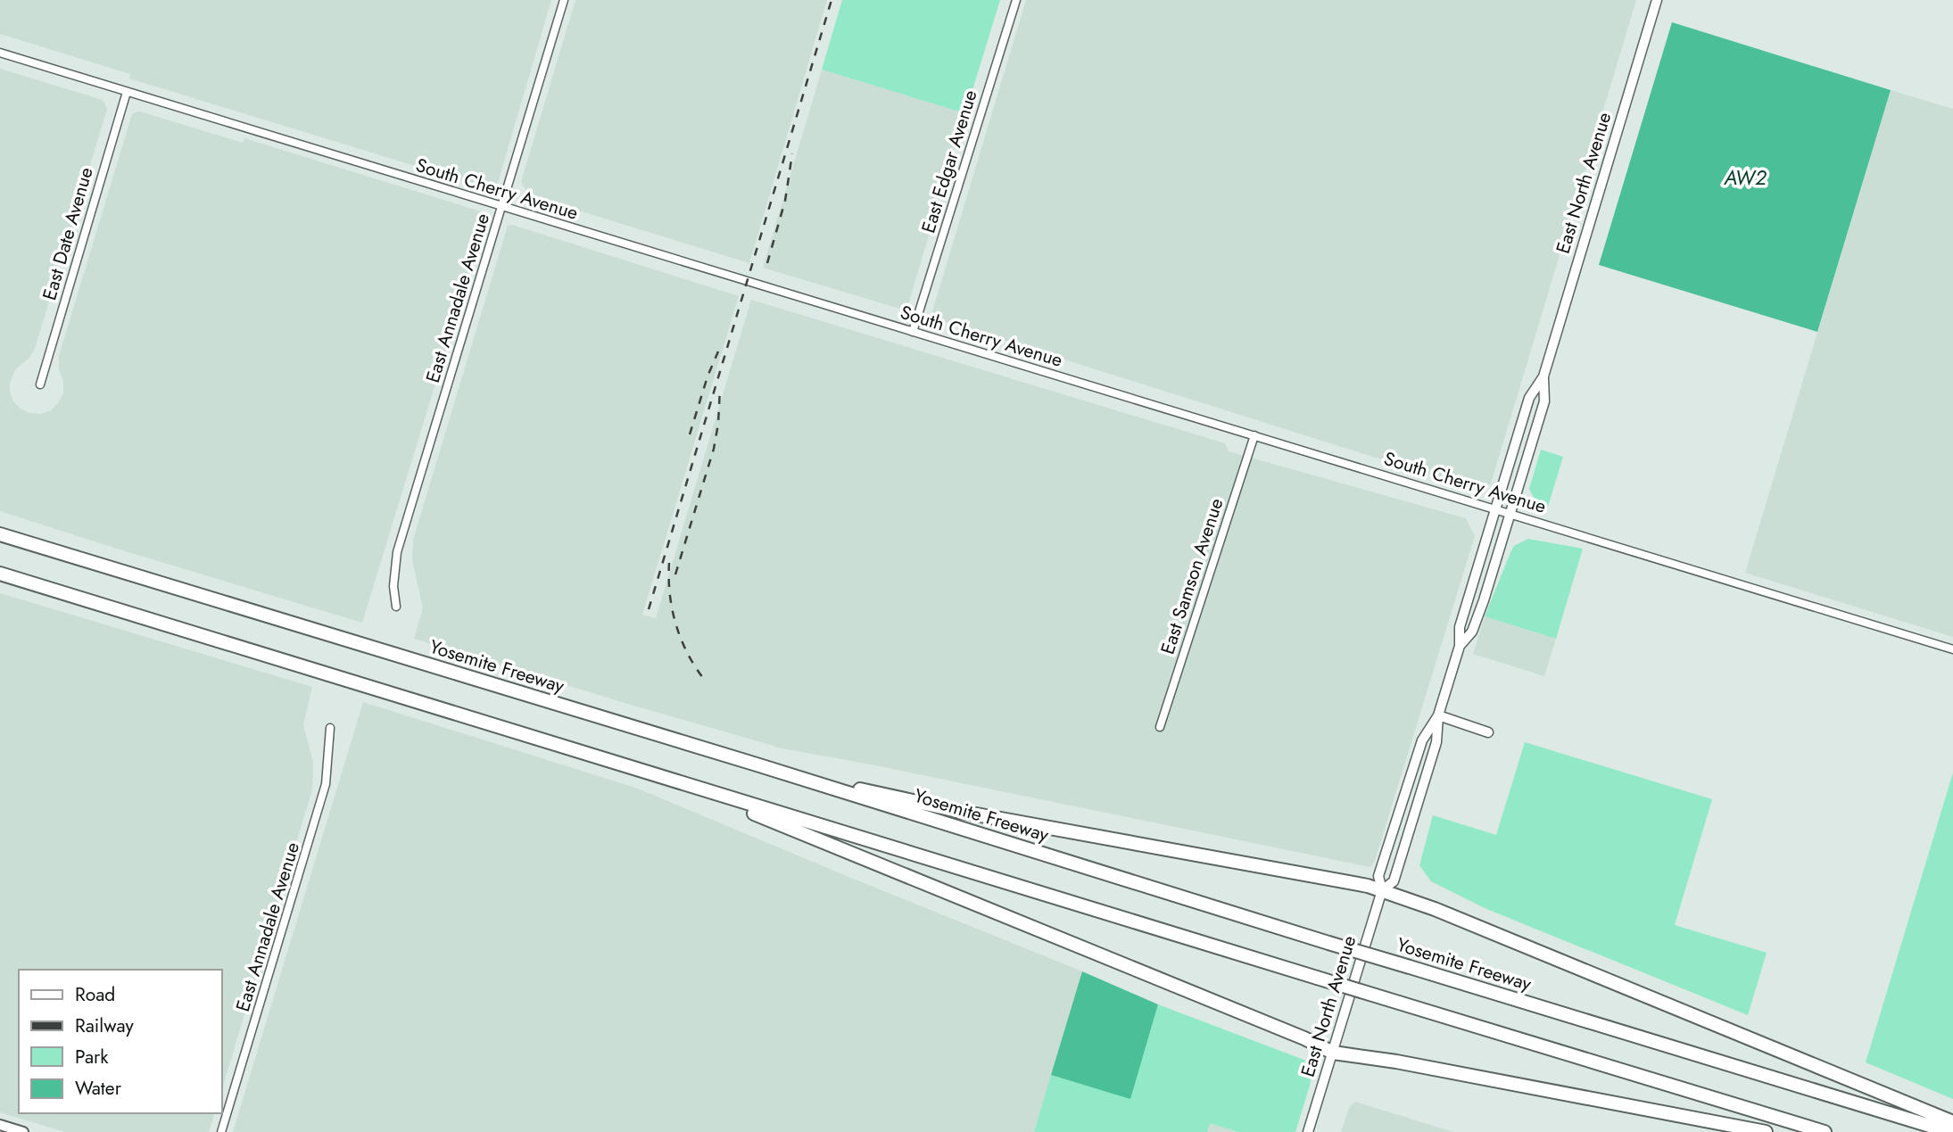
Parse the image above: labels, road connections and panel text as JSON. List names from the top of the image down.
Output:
{
  "streets": {
    "highway": ["Yosemite Freeway"],
    "street": [
      "East Edgar Avenue",
      "East North Avenue",
      "South Cherry Avenue",
      "East Date Avenue",
      "East Annadale Avenue",
      "East Samson Avenue"
    ]
  },
  "crossings": [
    ["East Edgar Avenue", "South Cherry Avenue"],
    ["East North Avenue", "South Cherry Avenue"],
    ["South Cherry Avenue", "East Date Avenue"],
    ["South Cherry Avenue", "East Annadale Avenue"],
    ["South Cherry Avenue", "East Samson Avenue"]
  ],
  "water": ["AW2"],
  "legend": [
    "Road",
    "Railway",
    "Park",
    "Water"
  ]
}
